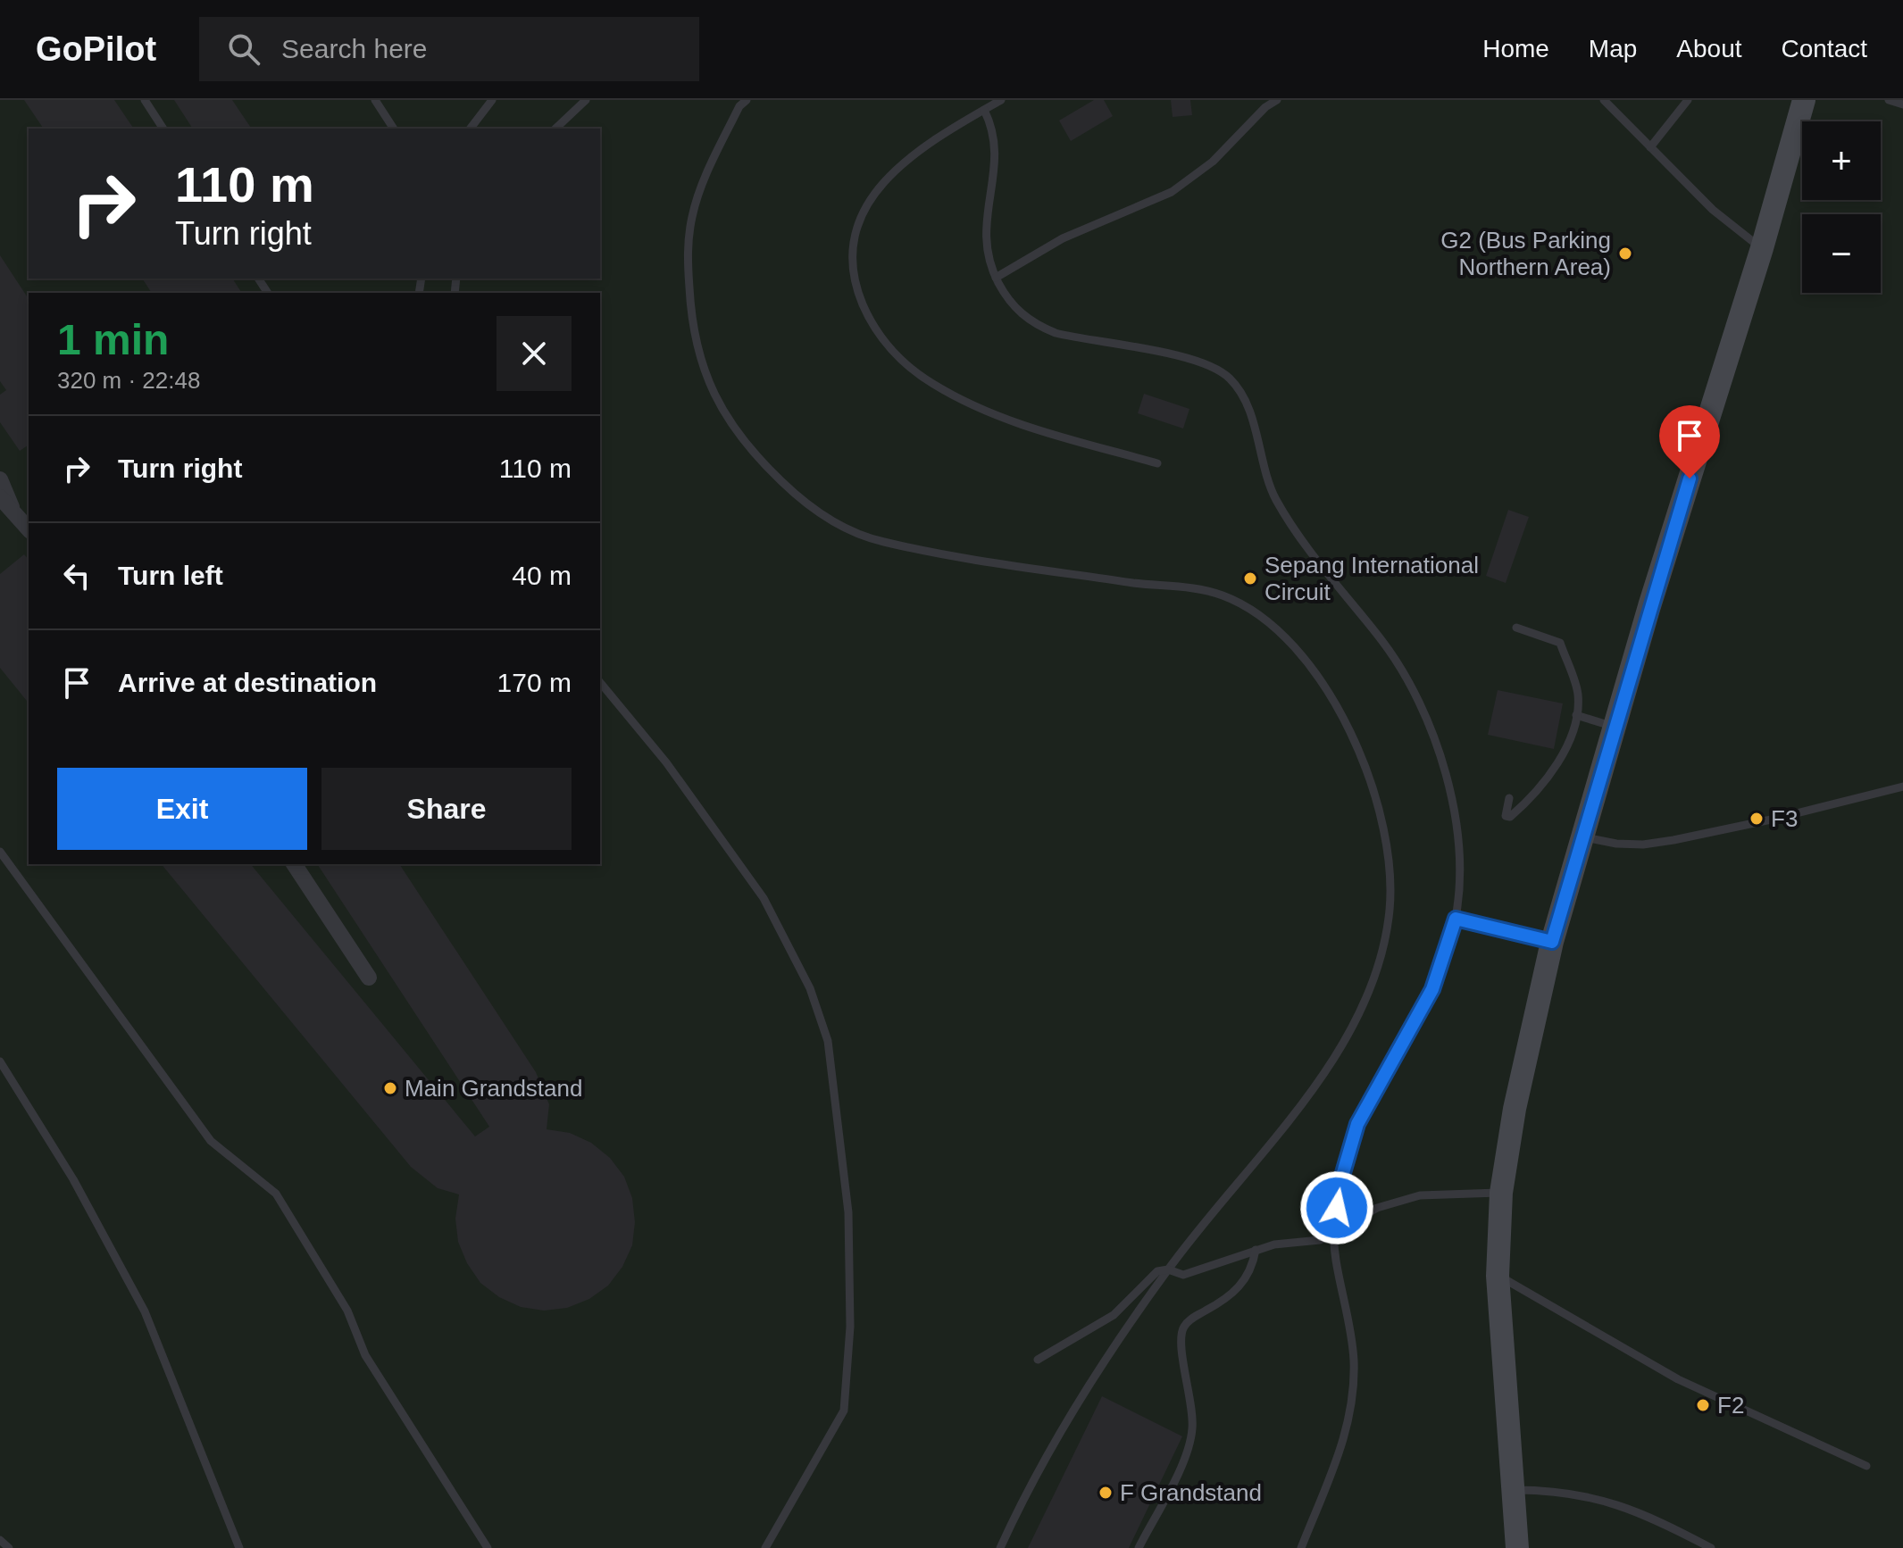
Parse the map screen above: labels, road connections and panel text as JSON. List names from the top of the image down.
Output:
{
  "places": [
    "G2 (Bus Parking Northern Area)",
    "Sepang International Circuit",
    "F3",
    "Main Grandstand",
    "F2",
    "F Grandstand"
  ],
  "page": {
    "header": "GoPilot",
    "search": "Search here",
    "nav": [
      "Home",
      "Map",
      "About",
      "Contact"
    ],
    "map_buttons": ["+", "−"],
    "turn": ["110 m", "Turn right"],
    "heading": ["1 min", "320 m · 22:48"],
    "list": [
      {
        "name": "Turn right",
        "value": "110 m"
      },
      {
        "name": "Turn left",
        "value": "40 m"
      },
      {
        "name": "Arrive at destination",
        "value": "170 m"
      }
    ],
    "buttons": ["Exit", "Share"]
  }
}
